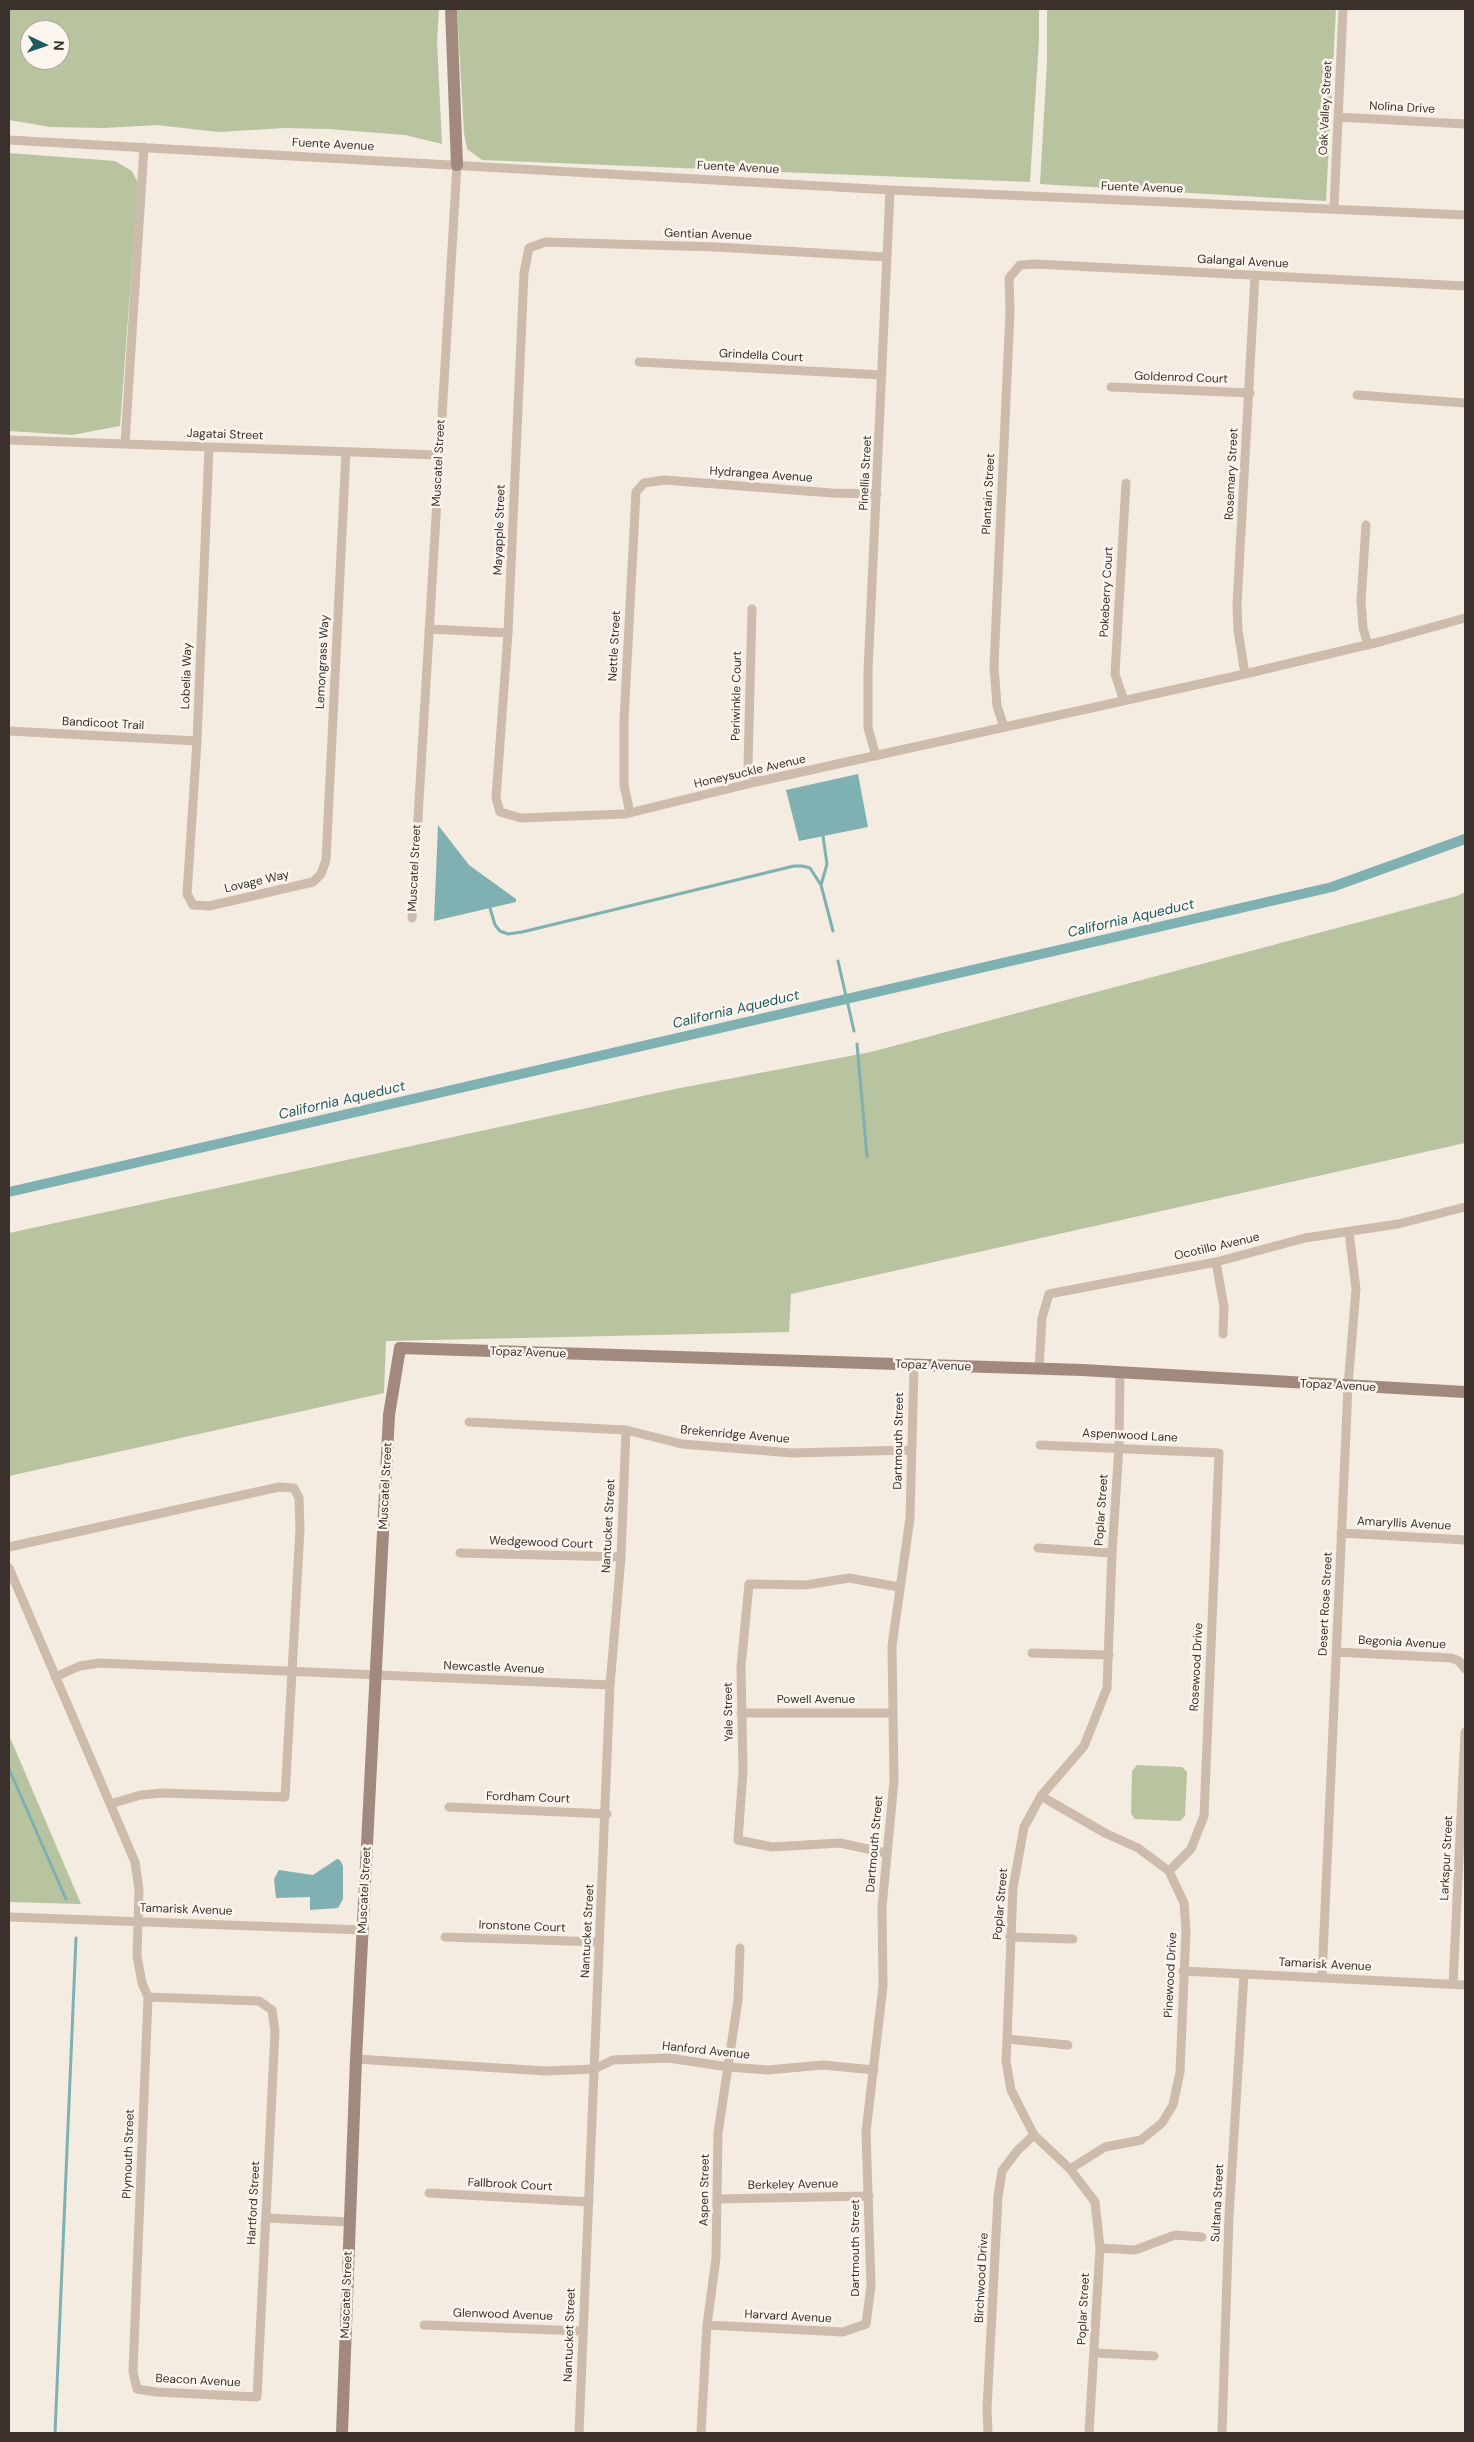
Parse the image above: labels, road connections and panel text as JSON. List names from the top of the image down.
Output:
{
  "streets": {
    "street": [
      "Oak Valley Street",
      "Nolina Drive",
      "Fuente Avenue",
      "Gentian Avenue",
      "Galangal Avenue",
      "Grindella Court",
      "Goldenrod Court",
      "Jagatai Street",
      "Muscatel Street",
      "Pinellia Street",
      "Rosemary Street",
      "Hydrangea Avenue",
      "Plantain Street",
      "Mayapple Street",
      "Pokeberry Court",
      "Nettle Street",
      "Lemongrass Way",
      "Lobelia Way",
      "Periwinkle Court",
      "Bandicoot Trail",
      "Honeysuckle Avenue",
      "Lovage Way",
      "Ocotillo Avenue",
      "Topaz Avenue",
      "Brekenridge Avenue",
      "Aspenwood Lane",
      "Dartmouth Street",
      "Poplar Street",
      "Amaryllis Avenue",
      "Nantucket Street",
      "Wedgewood Court",
      "Desert Rose Street",
      "Begonia Avenue",
      "Rosewood Drive",
      "Newcastle Avenue",
      "Powell Avenue",
      "Yale Street",
      "Fordham Court",
      "Larkspur Street",
      "Tamarisk Avenue",
      "Ironstone Court",
      "Pinewood Drive",
      "Hanford Avenue",
      "Plymouth Street",
      "Fallbrook Court",
      "Berkeley Avenue",
      "Aspen Street",
      "Hartford Street",
      "Sultana Street",
      "Birchwood Drive",
      "Glenwood Avenue",
      "Harvard Avenue",
      "Beacon Avenue"
    ]
  },
  "crossings": [
    ["Oak Valley Street", "Nolina Drive"],
    ["Oak Valley Street", "Fuente Avenue"],
    ["Fuente Avenue", "Muscatel Street"],
    ["Fuente Avenue", "Pinellia Street"],
    ["Gentian Avenue", "Pinellia Street"],
    ["Gentian Avenue", "Mayapple Street"],
    ["Galangal Avenue", "Rosemary Street"],
    ["Galangal Avenue", "Plantain Street"],
    ["Grindella Court", "Pinellia Street"],
    ["Goldenrod Court", "Rosemary Street"],
    ["Jagatai Street", "Muscatel Street"],
    ["Jagatai Street", "Lemongrass Way"],
    ["Jagatai Street", "Lobelia Way"],
    ["Muscatel Street", "Topaz Avenue"],
    ["Muscatel Street", "Newcastle Avenue"],
    ["Muscatel Street", "Tamarisk Avenue"],
    ["Muscatel Street", "Hanford Avenue"],
    ["Pinellia Street", "Hydrangea Avenue"],
    ["Pinellia Street", "Honeysuckle Avenue"],
    ["Rosemary Street", "Honeysuckle Avenue"],
    ["Hydrangea Avenue", "Nettle Street"],
    ["Plantain Street", "Honeysuckle Avenue"],
    ["Mayapple Street", "Honeysuckle Avenue"],
    ["Pokeberry Court", "Honeysuckle Avenue"],
    ["Nettle Street", "Honeysuckle Avenue"],
    ["Lemongrass Way", "Lovage Way"],
    ["Lobelia Way", "Bandicoot Trail"],
    ["Lobelia Way", "Lovage Way"],
    ["Periwinkle Court", "Honeysuckle Avenue"],
    ["Ocotillo Avenue", "Topaz Avenue"],
    ["Ocotillo Avenue", "Desert Rose Street"],
    ["Topaz Avenue", "Dartmouth Street"],
    ["Topaz Avenue", "Poplar Street"],
    ["Topaz Avenue", "Desert Rose Street"],
    ["Brekenridge Avenue", "Dartmouth Street"],
    ["Brekenridge Avenue", "Nantucket Street"],
    ["Aspenwood Lane", "Poplar Street"],
    ["Aspenwood Lane", "Rosewood Drive"],
    ["Dartmouth Street", "Powell Avenue"],
    ["Dartmouth Street", "Yale Street"],
    ["Dartmouth Street", "Hanford Avenue"],
    ["Dartmouth Street", "Berkeley Avenue"],
    ["Dartmouth Street", "Harvard Avenue"],
    ["Poplar Street", "Pinewood Drive"],
    ["Poplar Street", "Birchwood Drive"],
    ["Amaryllis Avenue", "Desert Rose Street"],
    ["Nantucket Street", "Wedgewood Court"],
    ["Nantucket Street", "Newcastle Avenue"],
    ["Nantucket Street", "Fordham Court"],
    ["Nantucket Street", "Ironstone Court"],
    ["Nantucket Street", "Hanford Avenue"],
    ["Nantucket Street", "Fallbrook Court"],
    ["Nantucket Street", "Glenwood Avenue"],
    ["Desert Rose Street", "Begonia Avenue"],
    ["Desert Rose Street", "Tamarisk Avenue"],
    ["Rosewood Drive", "Pinewood Drive"],
    ["Newcastle Avenue", "Plymouth Street"],
    ["Powell Avenue", "Yale Street"],
    ["Larkspur Street", "Tamarisk Avenue"],
    ["Tamarisk Avenue", "Pinewood Drive"],
    ["Tamarisk Avenue", "Plymouth Street"],
    ["Tamarisk Avenue", "Sultana Street"],
    ["Hanford Avenue", "Aspen Street"],
    ["Plymouth Street", "Hartford Street"],
    ["Plymouth Street", "Beacon Avenue"],
    ["Berkeley Avenue", "Aspen Street"],
    ["Aspen Street", "Harvard Avenue"],
    ["Hartford Street", "Beacon Avenue"]
  ],
  "water": ["California Aqueduct"],
  "north": "right"
}
